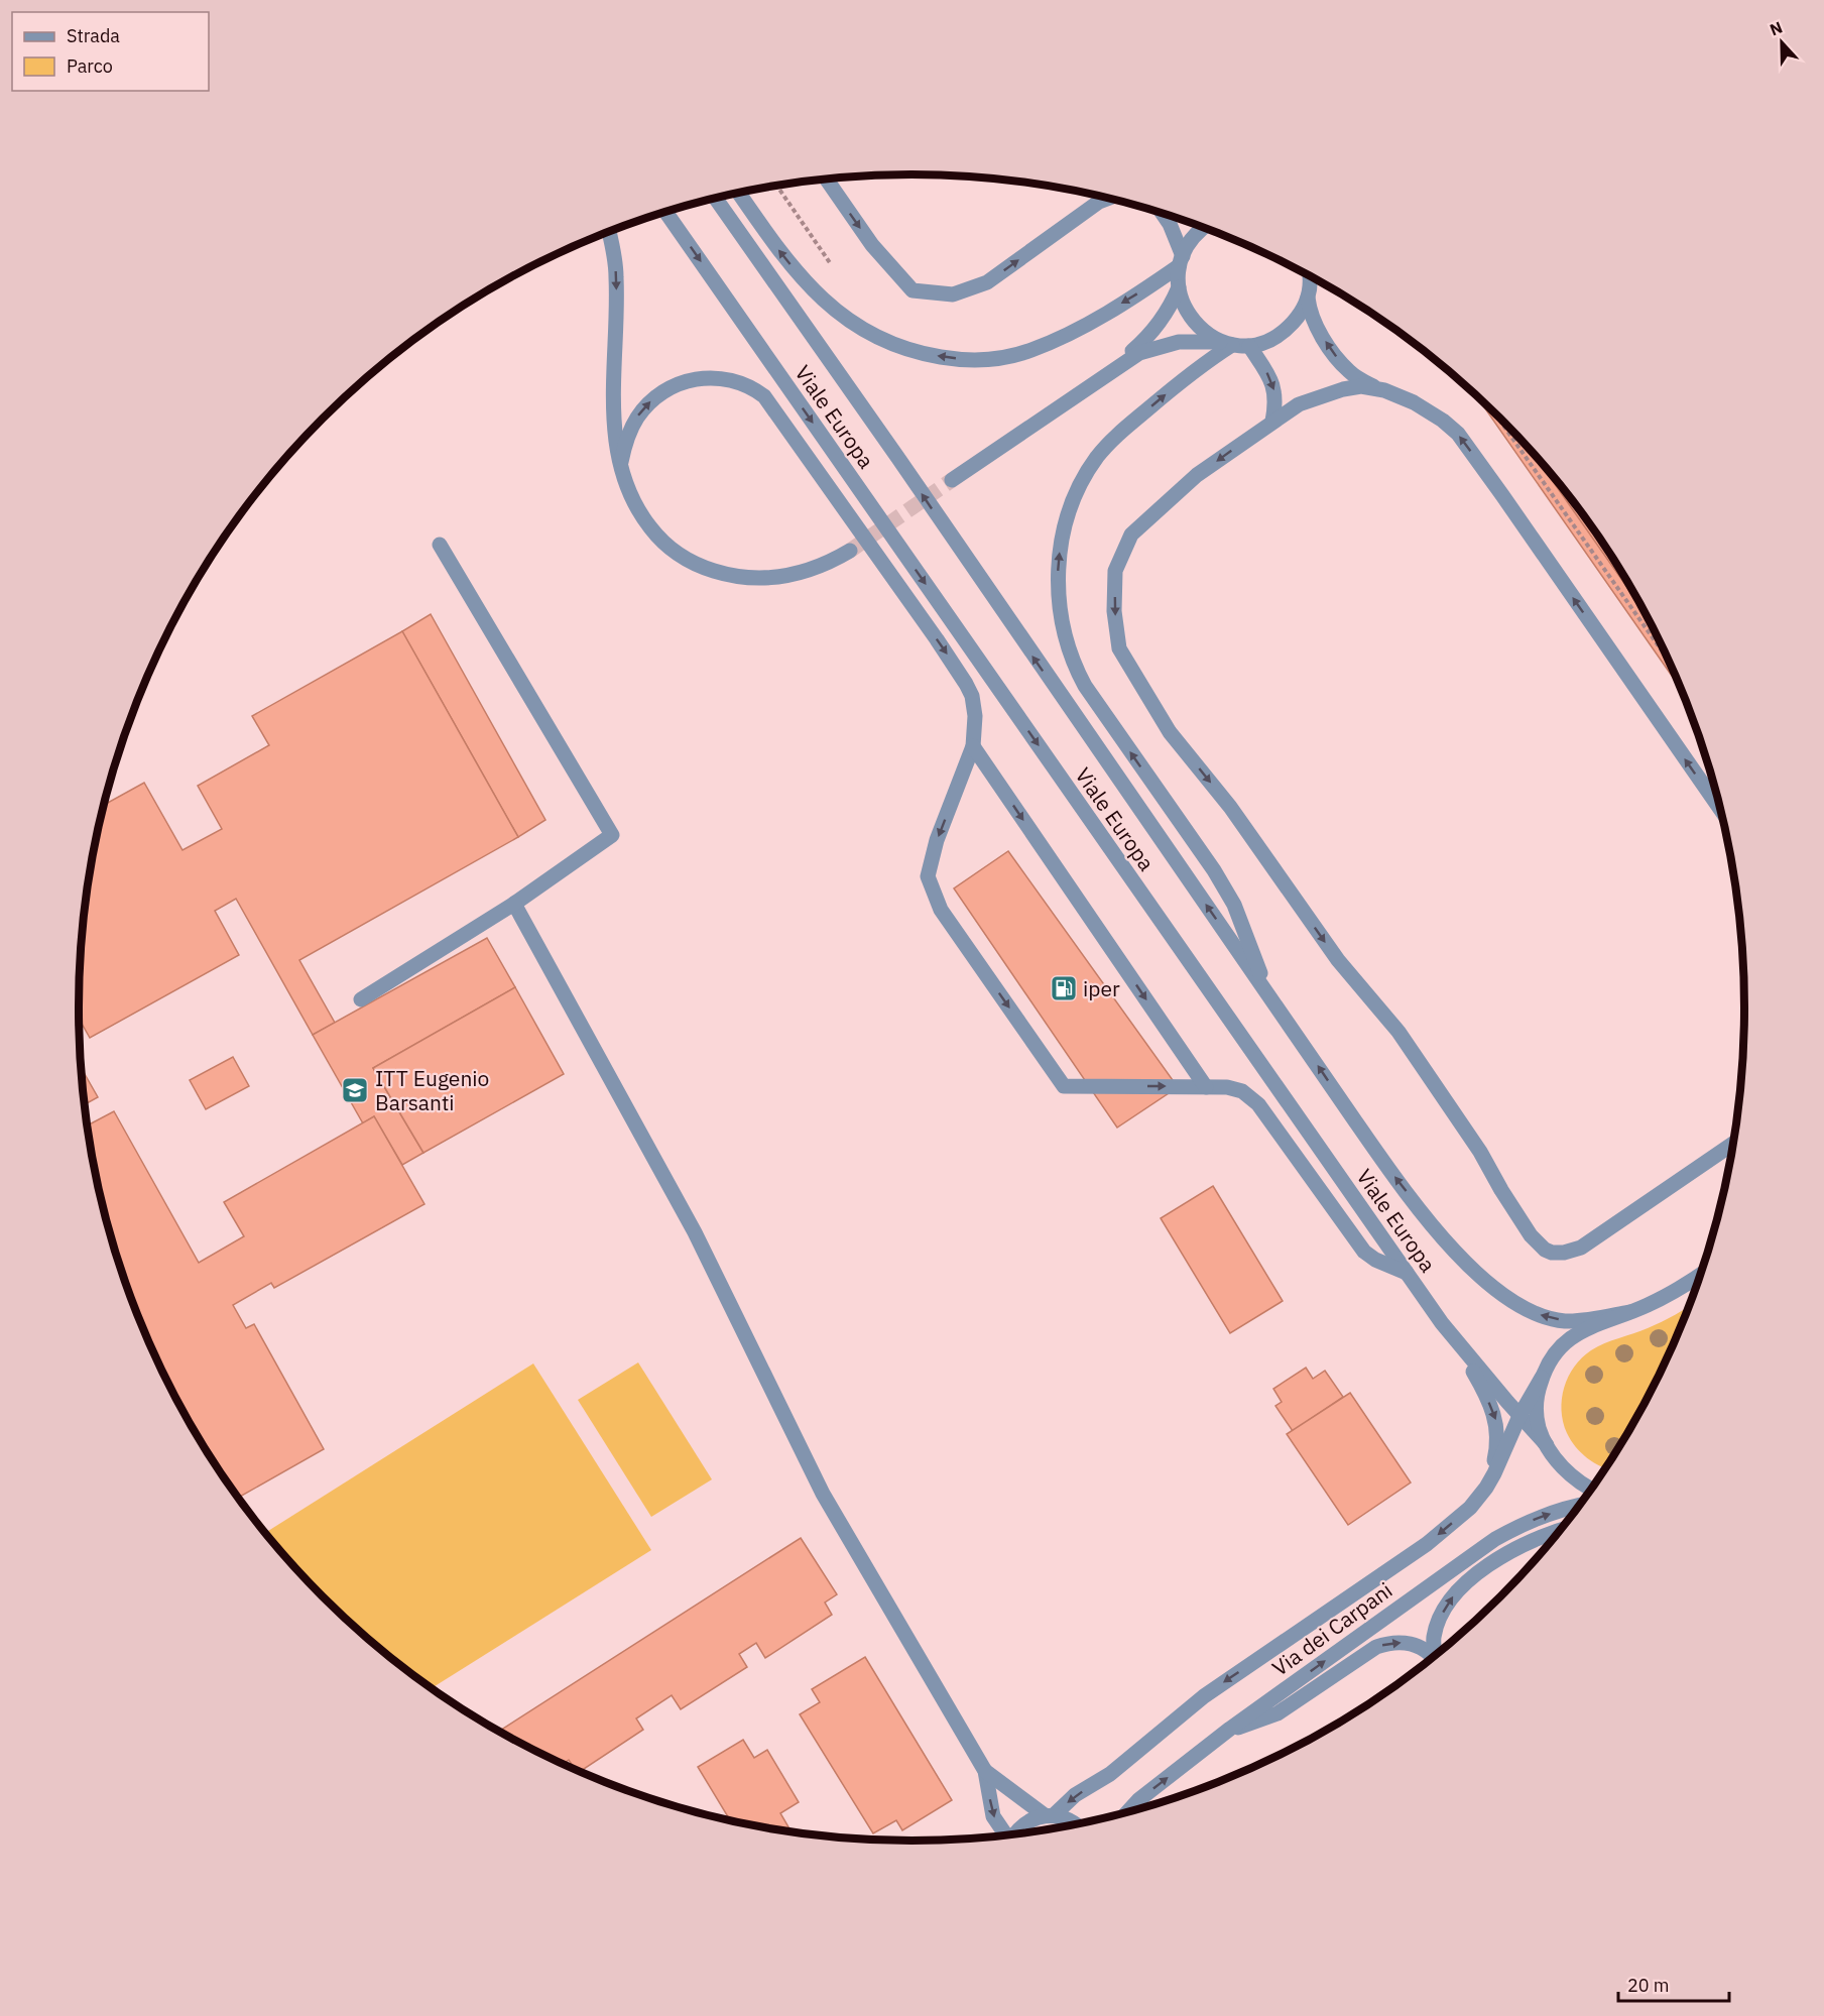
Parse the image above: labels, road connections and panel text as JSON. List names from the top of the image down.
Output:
{
  "streets": {
    "street": ["Viale Europa", "Via dei Carpani"]
  },
  "crossings": [
    ["Viale Europa", "Via dei Carpani"]
  ],
  "places": {
    "fuel station": ["iper"],
    "school or university": ["ITT Eugenio Barsanti"]
  },
  "legend": ["Strada", "Parco"],
  "scale_bar": "20 m",
  "north": "top"
}
